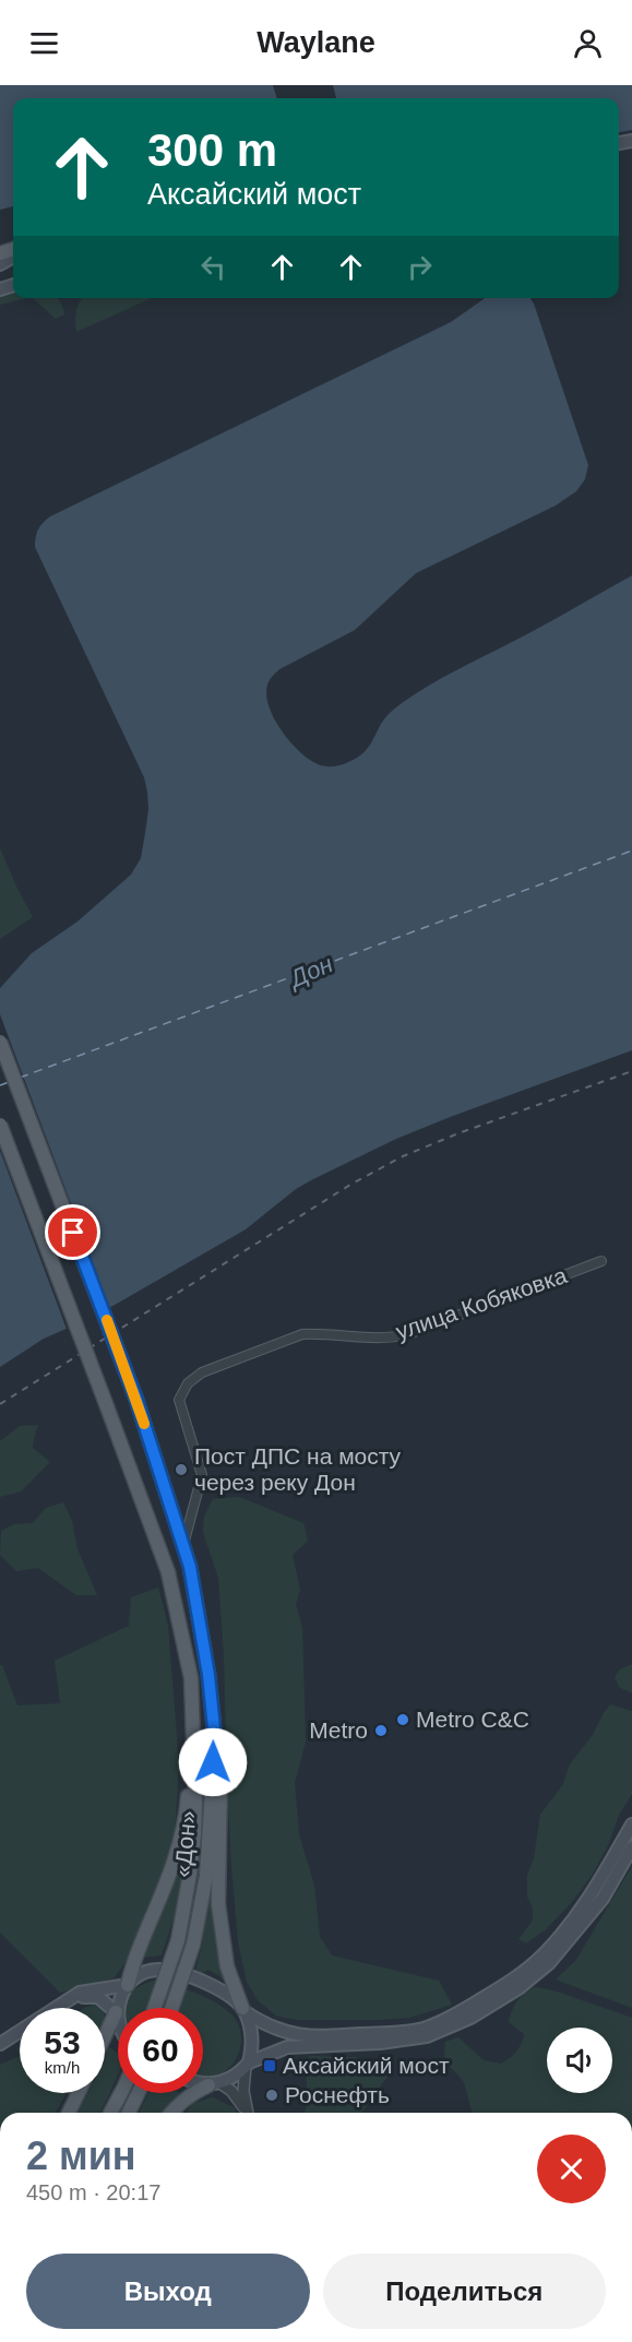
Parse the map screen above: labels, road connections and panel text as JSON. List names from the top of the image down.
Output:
{
  "streets": {
    "main road": ["«Дон»"],
    "street": ["улица Кобяковка"]
  },
  "crossings": [
    ["улица Кобяковка", "«Дон»"]
  ],
  "water": ["Дон"],
  "places": {
    "other": [
      "Пост ДПС на мосту через реку Дон",
      "Metro C&C",
      "Metro",
      "Роснефть"
    ],
    "transit": ["Аксайский мост"]
  },
  "page": {
    "header": "Waylane",
    "turn": ["300 m", "Аксайский мост"],
    "speed": "53 km/h",
    "limit": "60",
    "heading": ["2 мин", "450 m · 20:17"],
    "buttons": ["Выход", "Поделиться"]
  }
}
